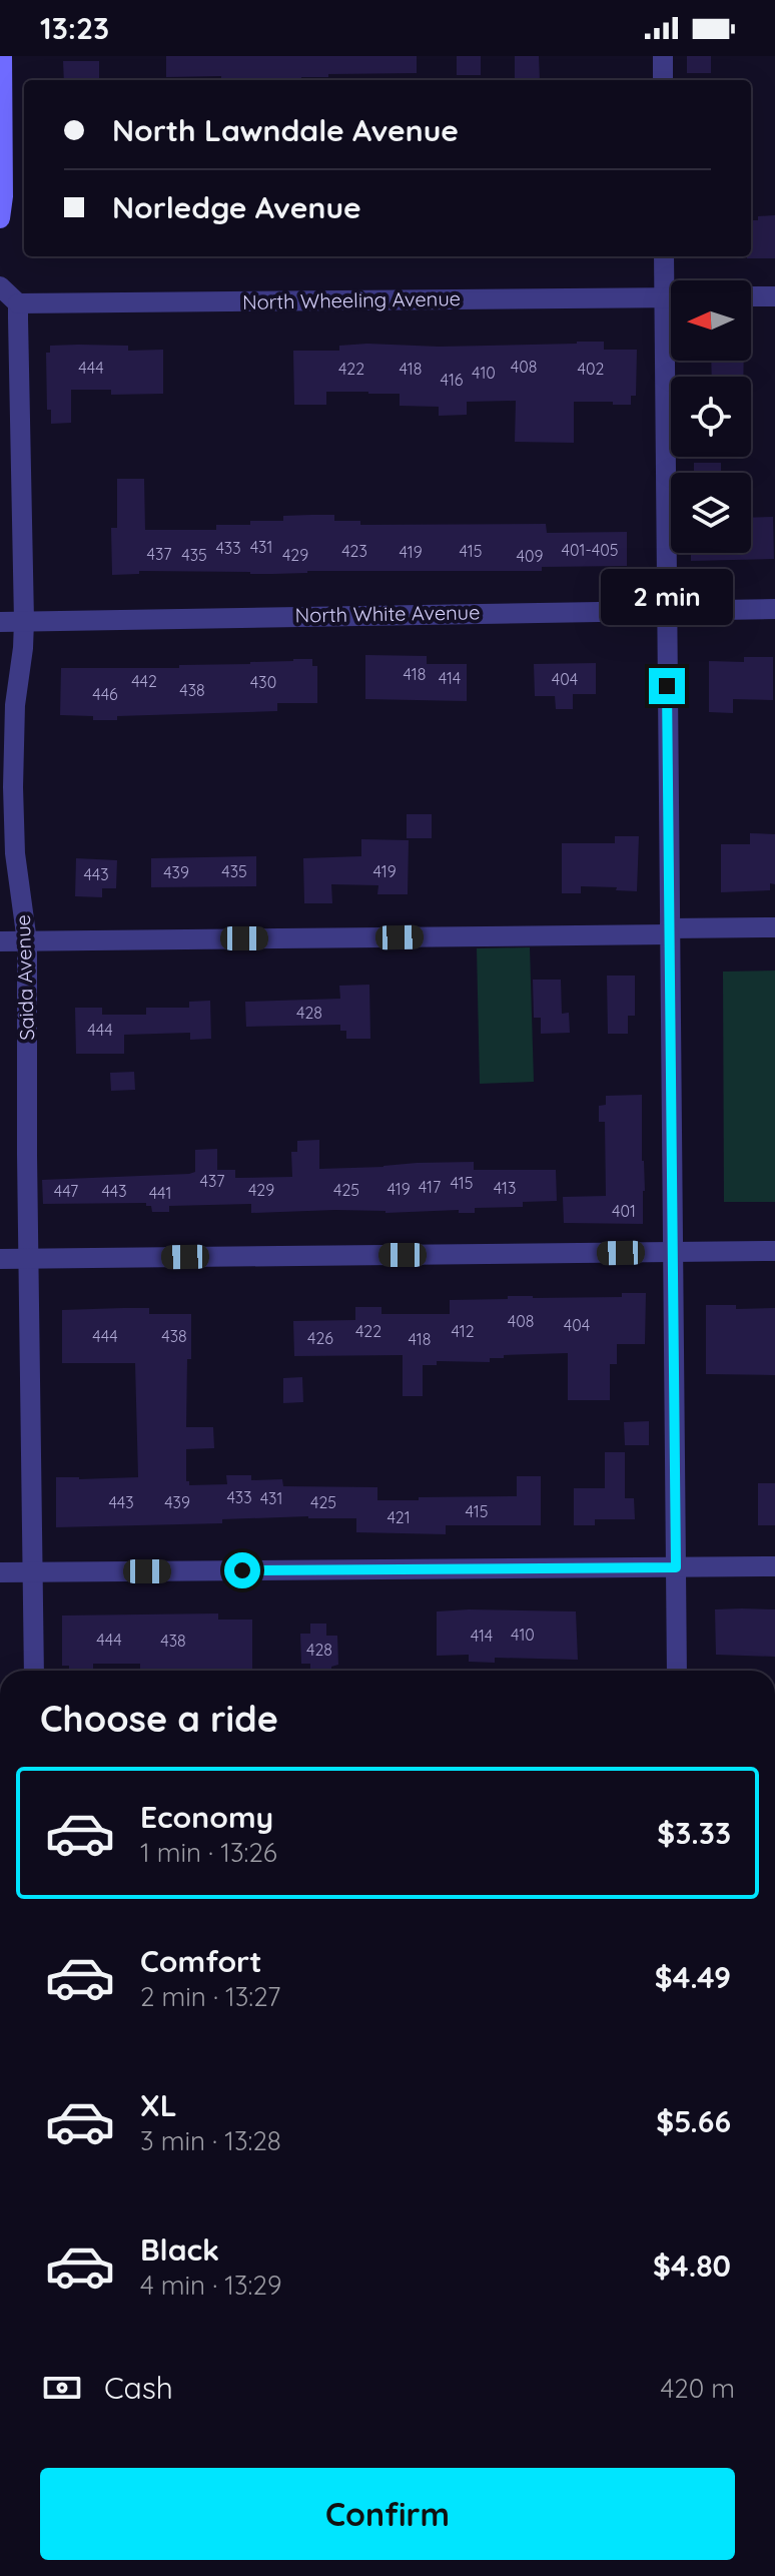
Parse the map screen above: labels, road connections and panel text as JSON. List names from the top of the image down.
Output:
{
  "streets": {
    "street": ["North Wheeling Avenue", "North White Avenue", "Saida Avenue"]
  },
  "crossings": [
    ["North Wheeling Avenue", "Saida Avenue"],
    ["North White Avenue", "Saida Avenue"]
  ],
  "house_numbers": [
    "408",
    "444",
    "422",
    "418",
    "402",
    "410",
    "416",
    "431",
    "433",
    "401-405",
    "423",
    "415",
    "419",
    "437",
    "435",
    "429",
    "409",
    "418",
    "414",
    "404",
    "442",
    "430",
    "438",
    "446",
    "435",
    "419",
    "439",
    "443",
    "428",
    "444",
    "437",
    "415",
    "417",
    "413",
    "419",
    "429",
    "425",
    "447",
    "443",
    "441",
    "401",
    "408",
    "404",
    "422",
    "412",
    "444",
    "438",
    "426",
    "418",
    "433",
    "431",
    "443",
    "439",
    "425",
    "415",
    "421",
    "410",
    "414",
    "444",
    "438",
    "428"
  ],
  "north": "left",
  "page": {
    "status": "13:23",
    "banner": ["North Lawndale Avenue", "Norledge Avenue"],
    "bubble": "2 min",
    "heading": "Choose a ride",
    "list": [
      {
        "name": "Economy",
        "note": "1 min · 13:26",
        "value": "$3.33"
      },
      {
        "name": "Comfort",
        "note": "2 min · 13:27",
        "value": "$4.49"
      },
      {
        "name": "XL",
        "note": "3 min · 13:28",
        "value": "$5.66"
      },
      {
        "name": "Black",
        "note": "4 min · 13:29",
        "value": "$4.80"
      }
    ],
    "pay": ["Cash", "420 m"],
    "buttons": "Confirm"
  }
}
